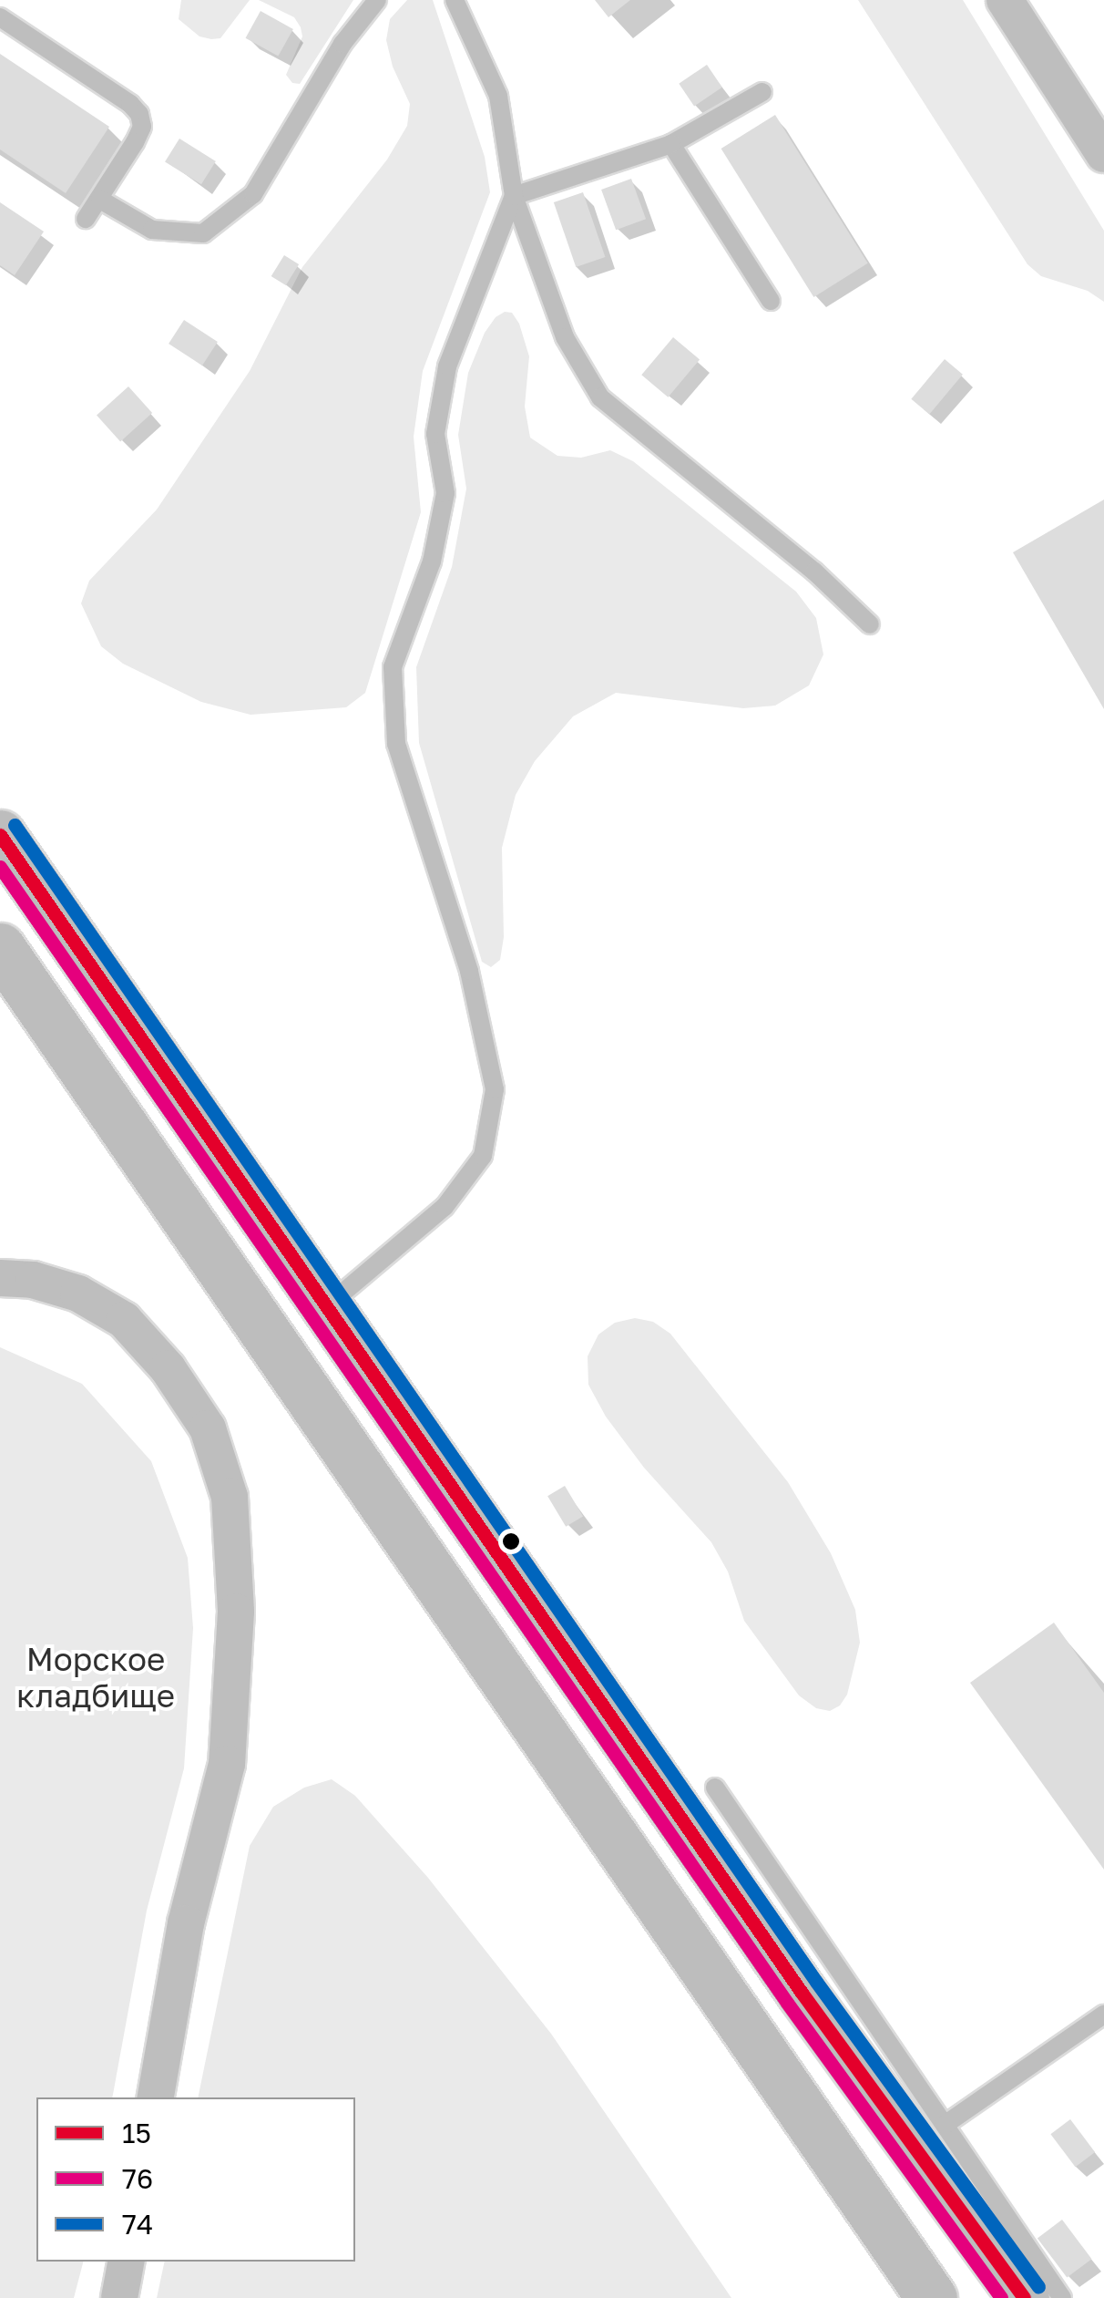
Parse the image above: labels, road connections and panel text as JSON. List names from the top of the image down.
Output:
{
  "parks": ["Морское кладбище"],
  "lines": ["transit line 74", "transit line 15", "transit line 76"],
  "legend": ["15", "76", "74"]
}
